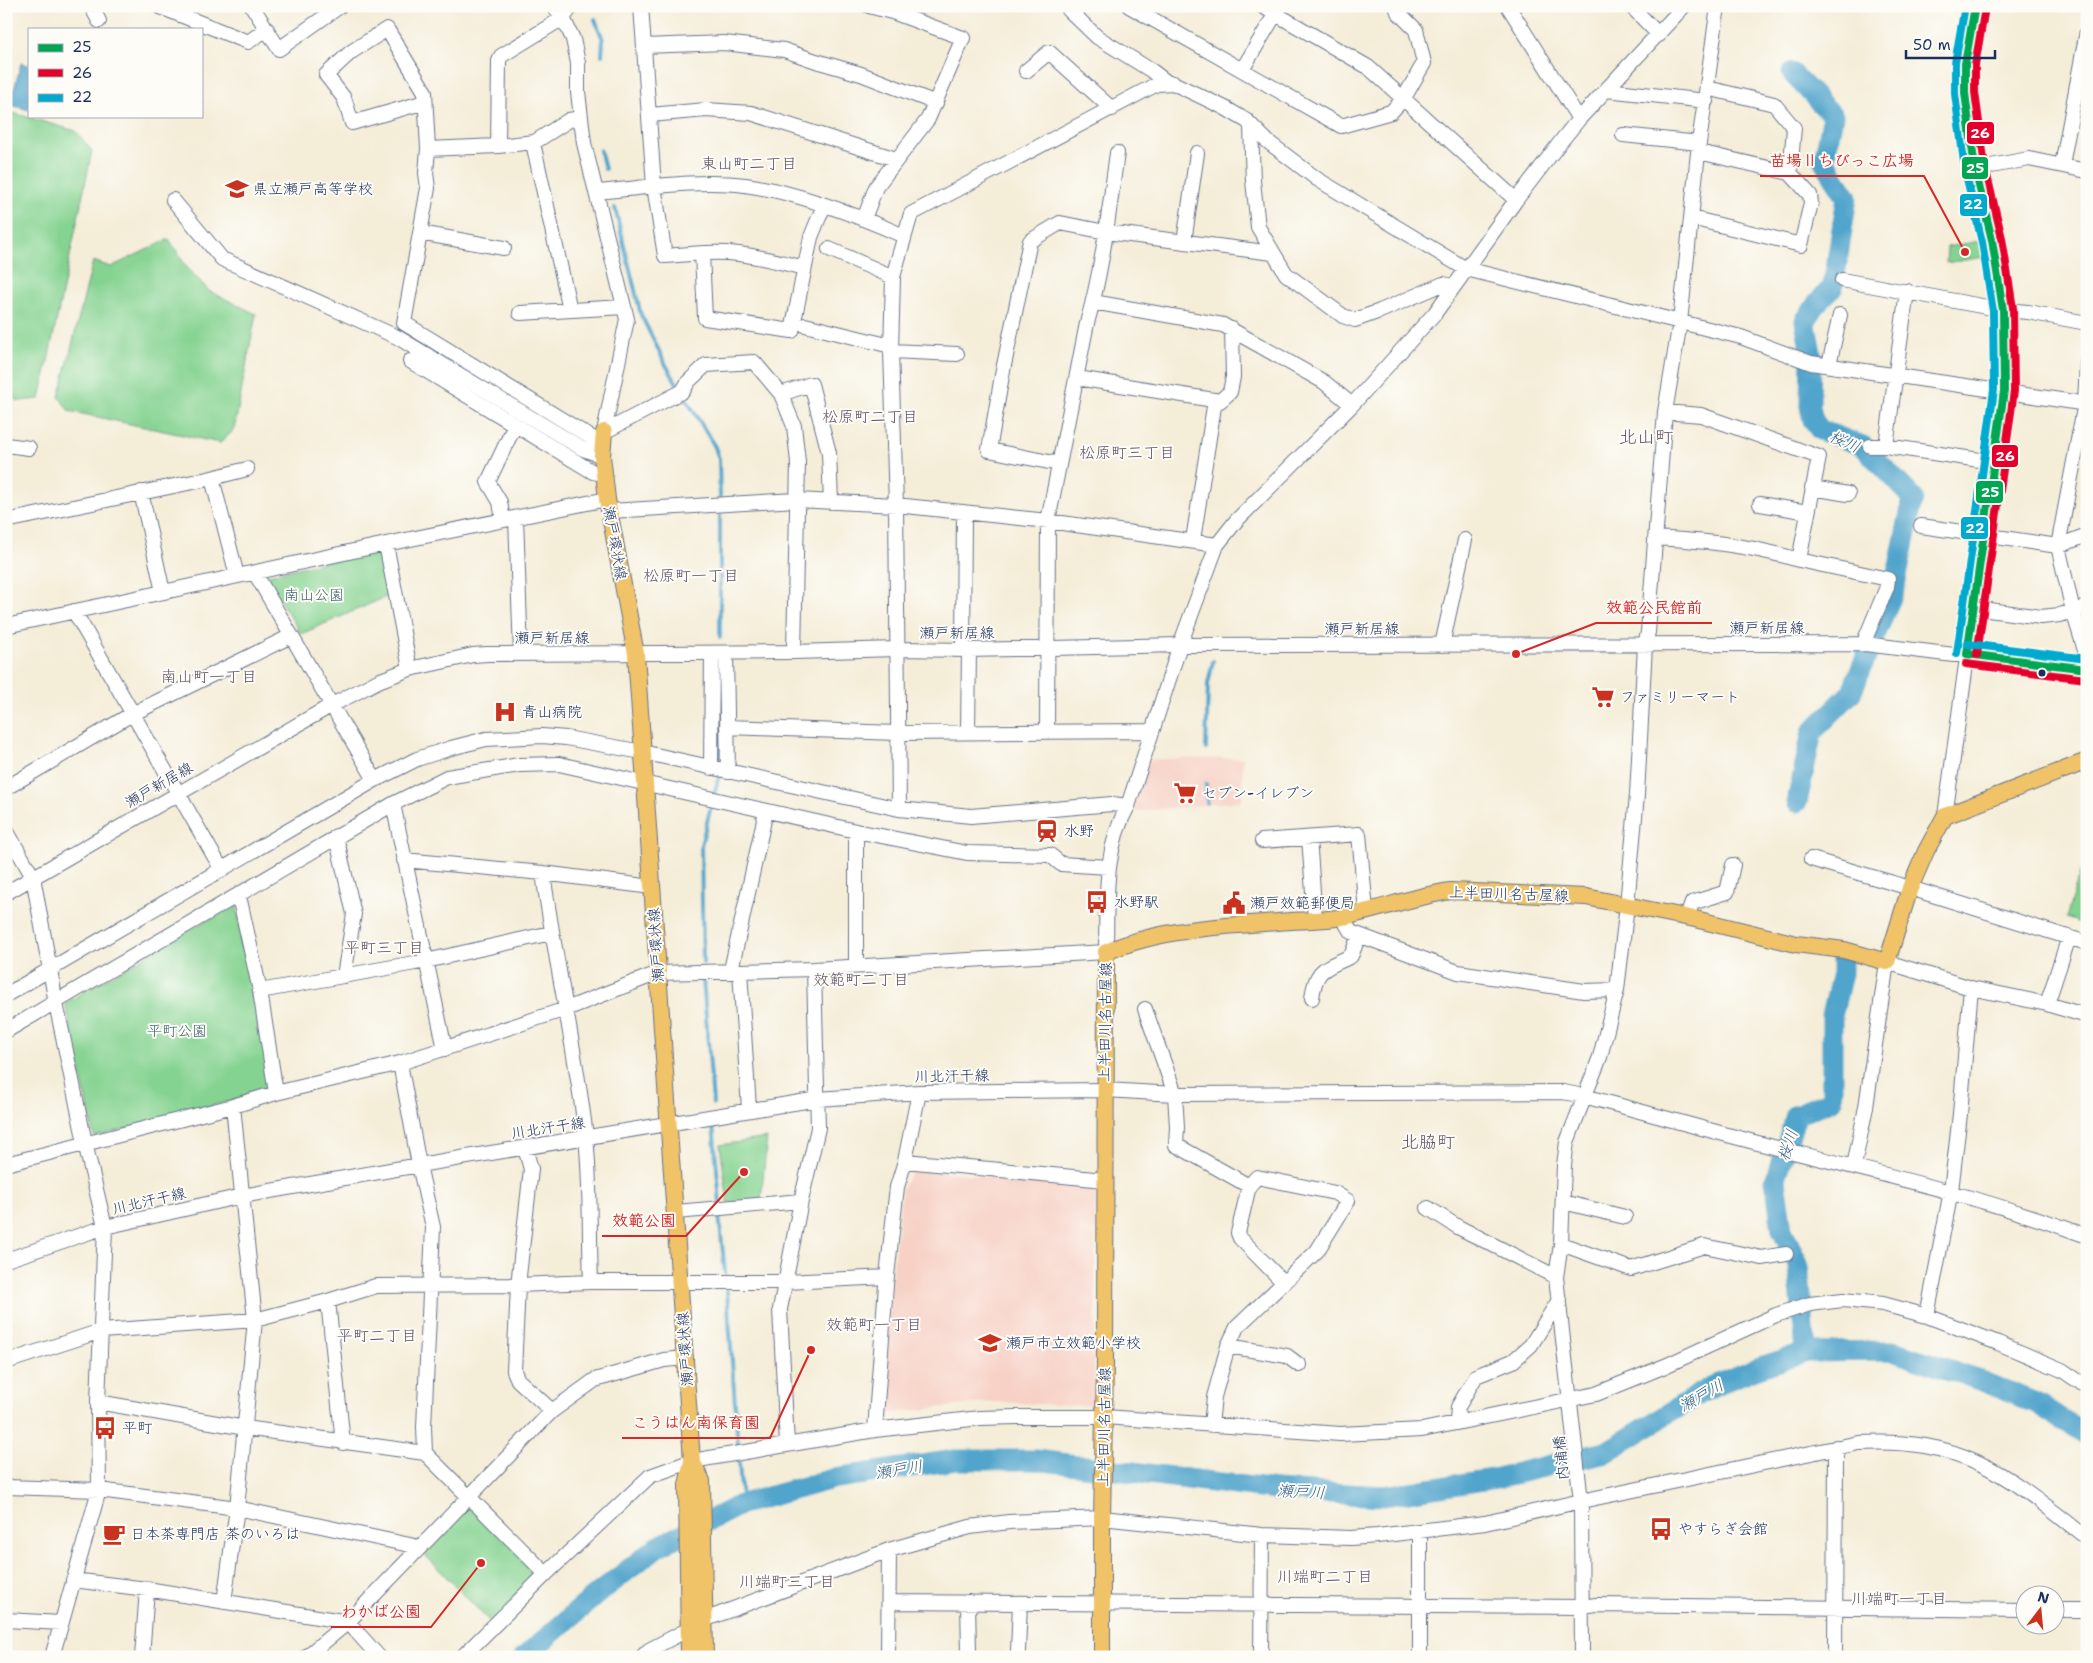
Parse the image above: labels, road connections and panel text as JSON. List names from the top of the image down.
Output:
{
  "streets": {
    "main road": ["瀬戸環状線", "上半田川名古屋線"],
    "street": ["瀬戸新居線", "川北汗干線", "内浦橋"]
  },
  "crossings": [
    ["瀬戸環状線", "瀬戸新居線"],
    ["瀬戸環状線", "川北汗干線"],
    ["瀬戸新居線", "内浦橋"],
    ["上半田川名古屋線", "川北汗干線"],
    ["上半田川名古屋線", "内浦橋"],
    ["川北汗干線", "内浦橋"]
  ],
  "districts": [
    "東山町二丁目",
    "松原町二丁目",
    "北山町",
    "松原町三丁目",
    "松原町一丁目",
    "南山町一丁目",
    "平町三丁目",
    "效範町二丁目",
    "北脇町",
    "效範町一丁目",
    "平町二丁目",
    "川端町二丁目",
    "川端町三丁目",
    "川端町一丁目"
  ],
  "water": ["桜川", "瀬戸川"],
  "parks": ["南山公園", "平町公園"],
  "places": {
    "school or university": ["県立瀬戸高等学校", "瀬戸市立效範小学校"],
    "other": [
      "苗場Ⅱちびっこ広場",
      "效範公民館前",
      "效範公園",
      "こうはん南保育園",
      "わかば公園"
    ],
    "supermarket": ["ファミリーマート", "セブン-イレブン"],
    "hospital": ["青山病院"],
    "station": ["水野"],
    "bus stop": ["水野駅", "平町", "やすらぎ会館"],
    "public building": ["瀬戸效範郵便局"],
    "cafe": ["日本茶専門店 茶のいろは"]
  },
  "lines": ["transit line 25", "transit line 22", "transit line 26"],
  "legend": ["25", "26", "22"],
  "scale_bar": "50 m",
  "north": "top"
}
